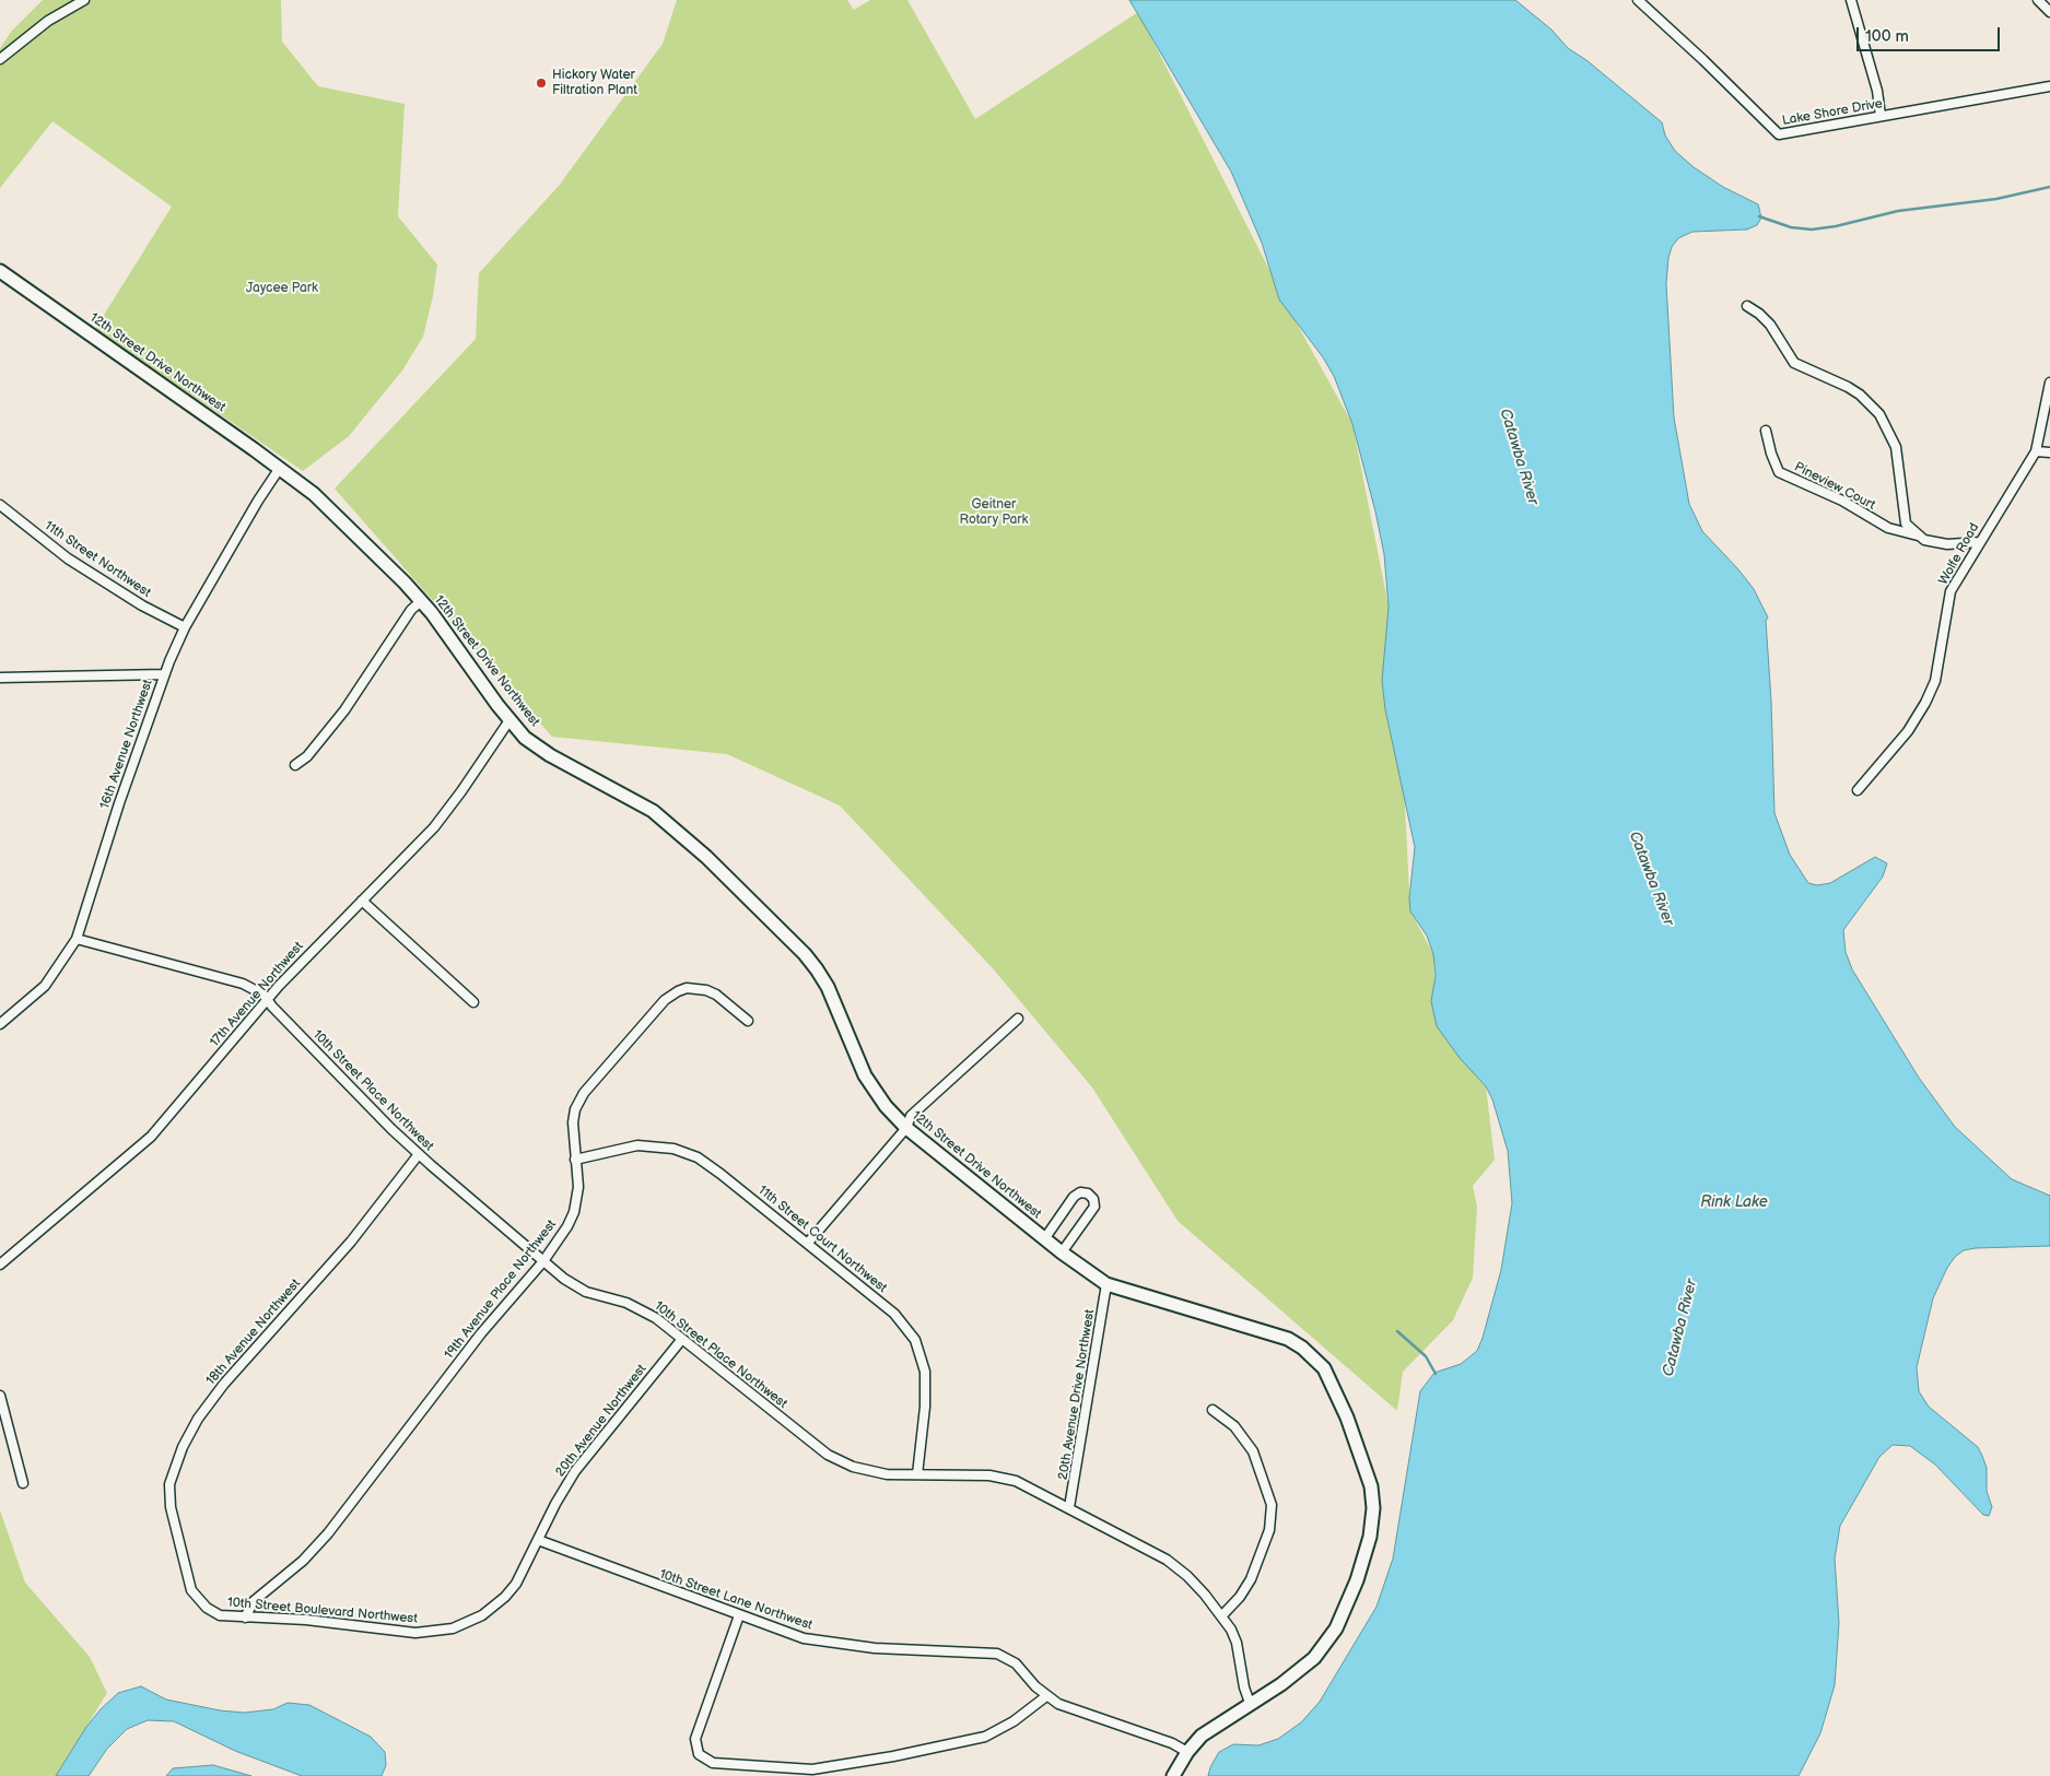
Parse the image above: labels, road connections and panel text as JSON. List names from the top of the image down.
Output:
{
  "streets": {
    "street": [
      "Lake Shore Drive",
      "12th Street Drive Northwest",
      "Pineview Court",
      "Wolfe Road",
      "11th Street Northwest",
      "16th Avenue Northwest",
      "17th Avenue Northwest",
      "10th Street Place Northwest",
      "11th Street Court Northwest",
      "19th Avenue Place Northwest",
      "18th Avenue Northwest",
      "20th Avenue Drive Northwest",
      "20th Avenue Northwest",
      "10th Street Lane Northwest",
      "10th Street Boulevard Northwest"
    ]
  },
  "crossings": [
    ["12th Street Drive Northwest", "16th Avenue Northwest"],
    ["12th Street Drive Northwest", "17th Avenue Northwest"],
    ["12th Street Drive Northwest", "10th Street Place Northwest"],
    ["12th Street Drive Northwest", "20th Avenue Drive Northwest"],
    ["Pineview Court", "Wolfe Road"],
    ["11th Street Northwest", "16th Avenue Northwest"],
    ["16th Avenue Northwest", "10th Street Place Northwest"],
    ["17th Avenue Northwest", "10th Street Place Northwest"],
    ["10th Street Place Northwest", "11th Street Court Northwest"],
    ["10th Street Place Northwest", "19th Avenue Place Northwest"],
    ["10th Street Place Northwest", "18th Avenue Northwest"],
    ["10th Street Place Northwest", "20th Avenue Drive Northwest"],
    ["10th Street Place Northwest", "20th Avenue Northwest"],
    ["11th Street Court Northwest", "19th Avenue Place Northwest"],
    ["19th Avenue Place Northwest", "10th Street Boulevard Northwest"],
    ["18th Avenue Northwest", "10th Street Boulevard Northwest"],
    ["20th Avenue Northwest", "10th Street Lane Northwest"],
    ["20th Avenue Northwest", "10th Street Boulevard Northwest"]
  ],
  "water": ["Catawba River", "Rink Lake"],
  "parks": ["Jaycee Park", "Geitner Rotary Park"],
  "places": ["Hickory Water Filtration Plant"],
  "scale_bar": "100 m"
}
